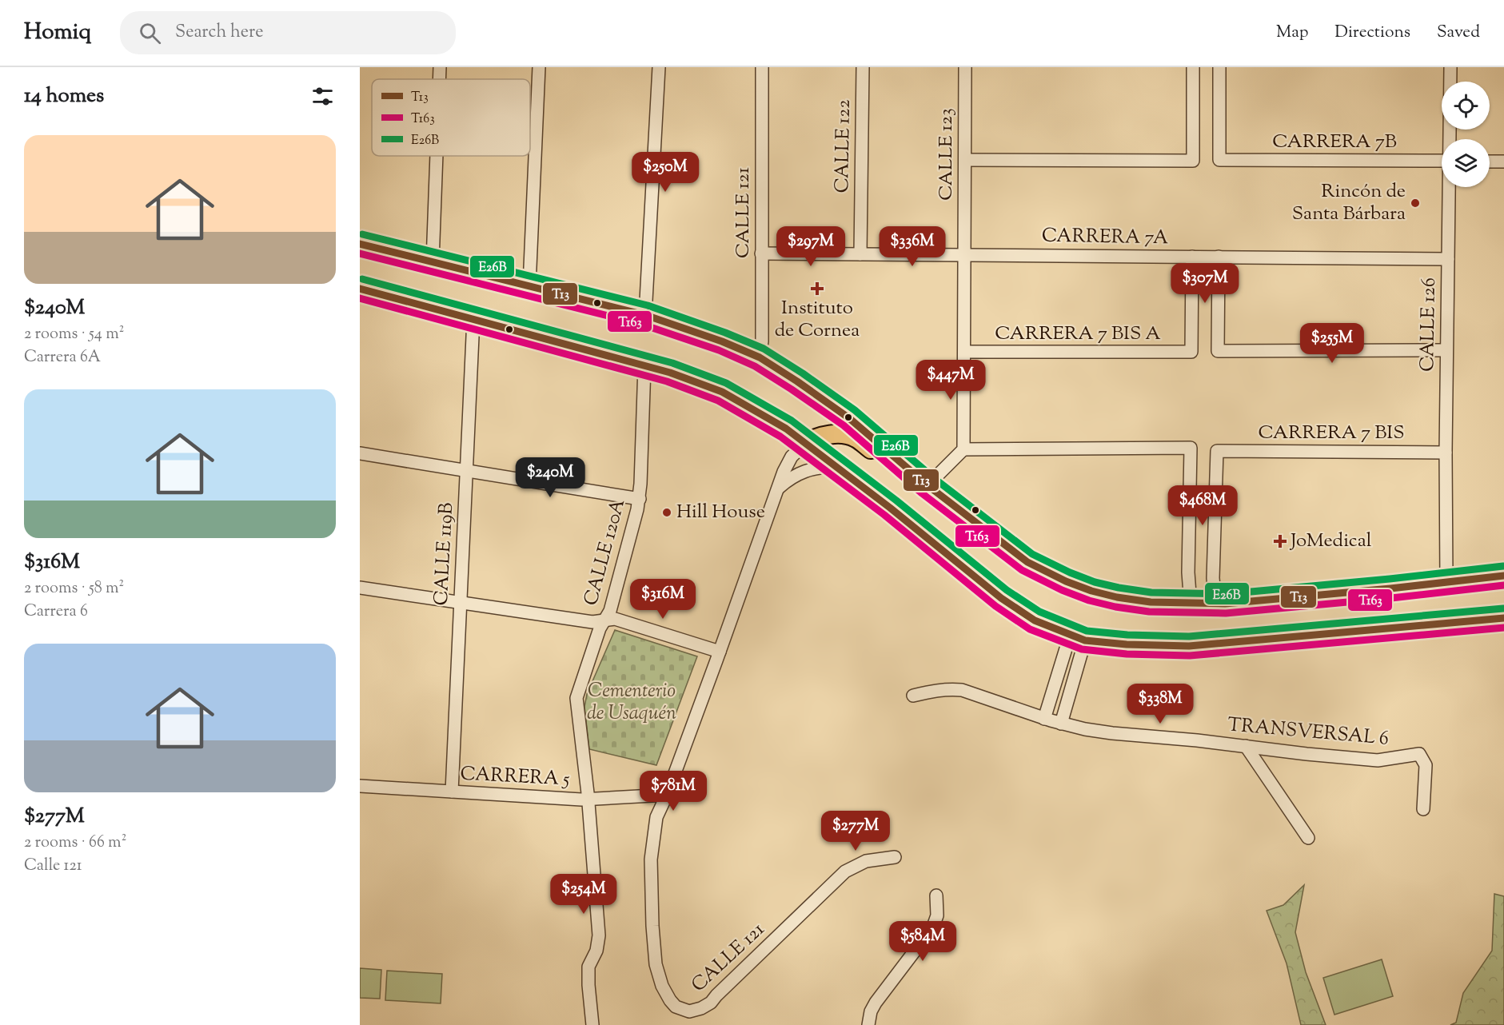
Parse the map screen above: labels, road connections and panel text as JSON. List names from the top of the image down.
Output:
{
  "streets": {
    "street": [
      "CARRERA 7B",
      "CALLE 122",
      "CALLE 123",
      "CALLE 121",
      "CARRERA 7A",
      "CALLE 126",
      "CARRERA 7 BIS A",
      "CARRERA 7 BIS",
      "CALLE 120A",
      "CALLE 119B",
      "TRANSVERSAL 6",
      "CARRERA 5"
    ]
  },
  "crossings": [
    ["CALLE 122", "CARRERA 7A"],
    ["CALLE 123", "CARRERA 7A"],
    ["CALLE 123", "CARRERA 7 BIS A"],
    ["CALLE 121", "CARRERA 7A"],
    ["CALLE 121", "CARRERA 5"],
    ["CARRERA 7A", "CALLE 126"],
    ["CARRERA 7A", "CARRERA 7 BIS A"],
    ["CALLE 126", "CARRERA 7 BIS"],
    ["CALLE 120A", "CARRERA 5"],
    ["CALLE 119B", "CARRERA 5"]
  ],
  "parks": ["Cementerio de Usaquén"],
  "places": {
    "other": ["Rincón de Santa Bárbara", "Hill House"],
    "health": ["Instituto de Cornea", "JoMedical"]
  },
  "lines": ["transit line E26B", "transit line T13", "transit line T163"],
  "legend": ["T13", "T163", "E26B"],
  "page": {
    "header": "Homiq",
    "search": "Search here",
    "nav": ["Map", "Directions", "Saved"],
    "heading": "14 homes",
    "list": [
      {
        "name": "$240M",
        "note": "2 rooms · 54 m² · Carrera 6A"
      },
      {
        "name": "$316M",
        "note": "2 rooms · 58 m² · Carrera 6"
      },
      {
        "name": "$277M",
        "note": "2 rooms · 66 m² · Calle 121"
      }
    ],
    "price": [
      "$250M",
      "$297M",
      "$336M",
      "$307M",
      "$255M",
      "$447M",
      "$240M",
      "$468M",
      "$316M",
      "$338M",
      "$781M",
      "$277M",
      "$254M",
      "$584M"
    ]
  }
}
